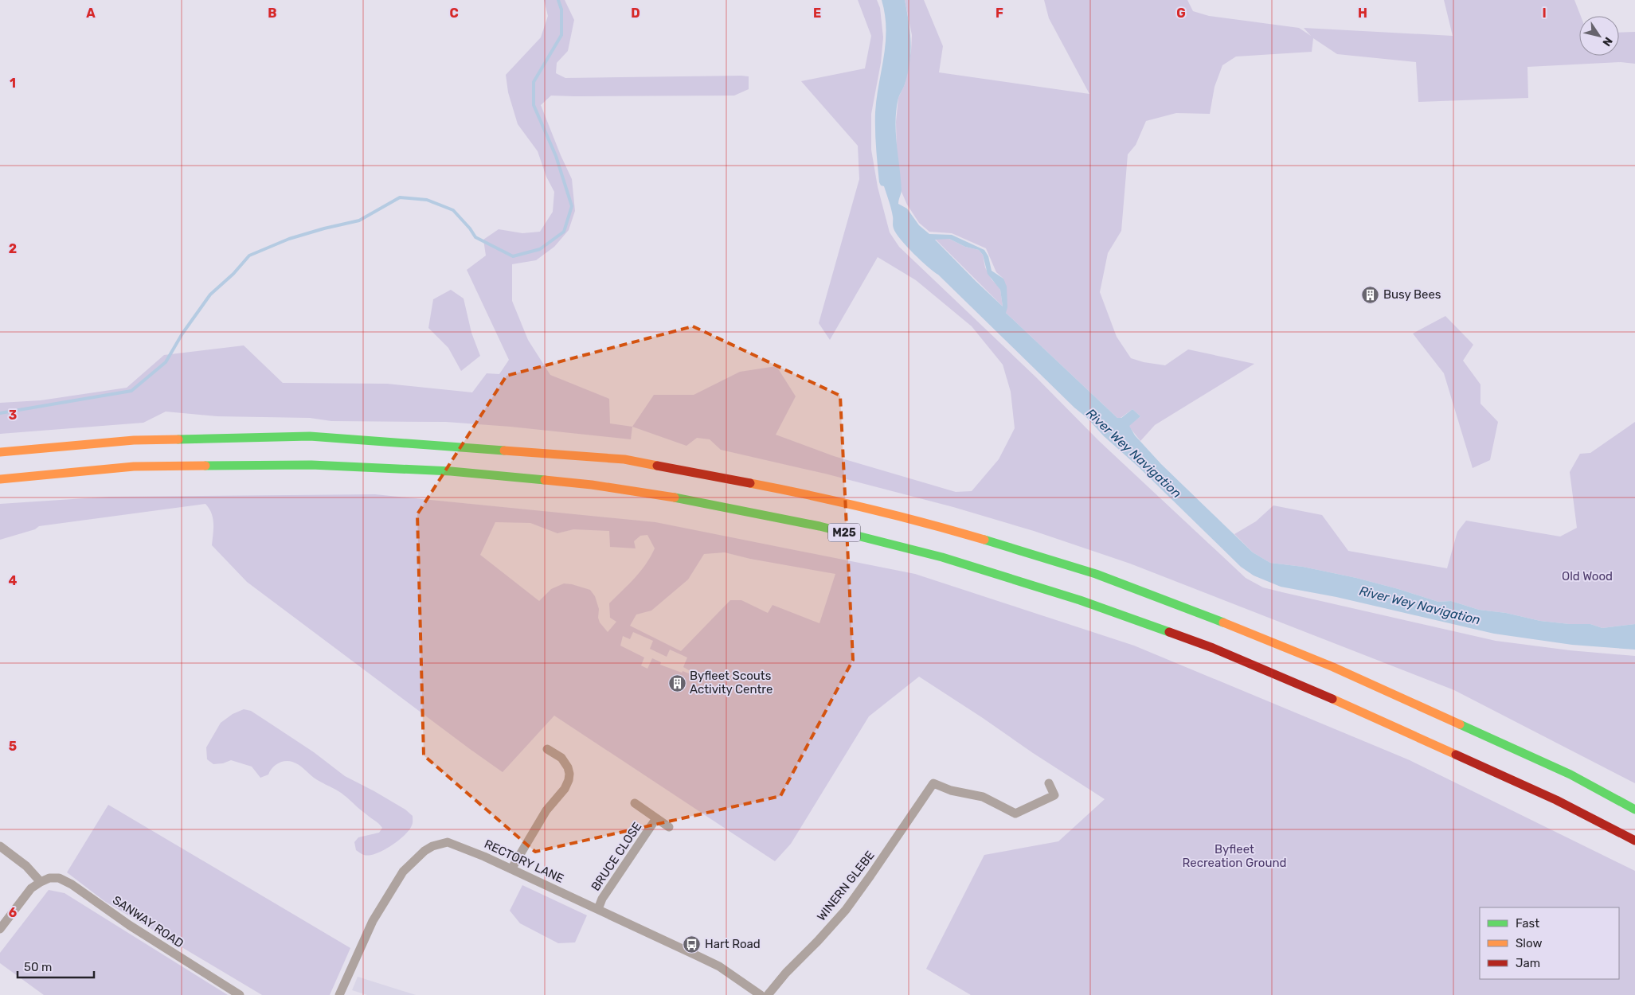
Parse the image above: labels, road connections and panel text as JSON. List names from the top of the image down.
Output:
{
  "streets": {
    "highway": ["M25"],
    "street": [
      "BRUCE CLOSE",
      "RECTORY LANE",
      "WINERN GLEBE",
      "SANWAY ROAD"
    ]
  },
  "crossings": [
    ["BRUCE CLOSE", "RECTORY LANE"]
  ],
  "water": ["River Wey Navigation"],
  "parks": ["Old Wood", "Byfleet Recreation Ground"],
  "places": {
    "building": ["Busy Bees", "Byfleet Scouts Activity Centre"],
    "bus stop": ["Hart Road"]
  },
  "legend": ["Fast", "Slow", "Jam"],
  "scale_bar": "50 m",
  "north": "bottom right",
  "grid": {
    "columns": [
      "A",
      "B",
      "C",
      "D",
      "E",
      "F",
      "G",
      "H",
      "I"
    ],
    "rows": [
      "1",
      "2",
      "3",
      "4",
      "5",
      "6"
    ]
  }
}
